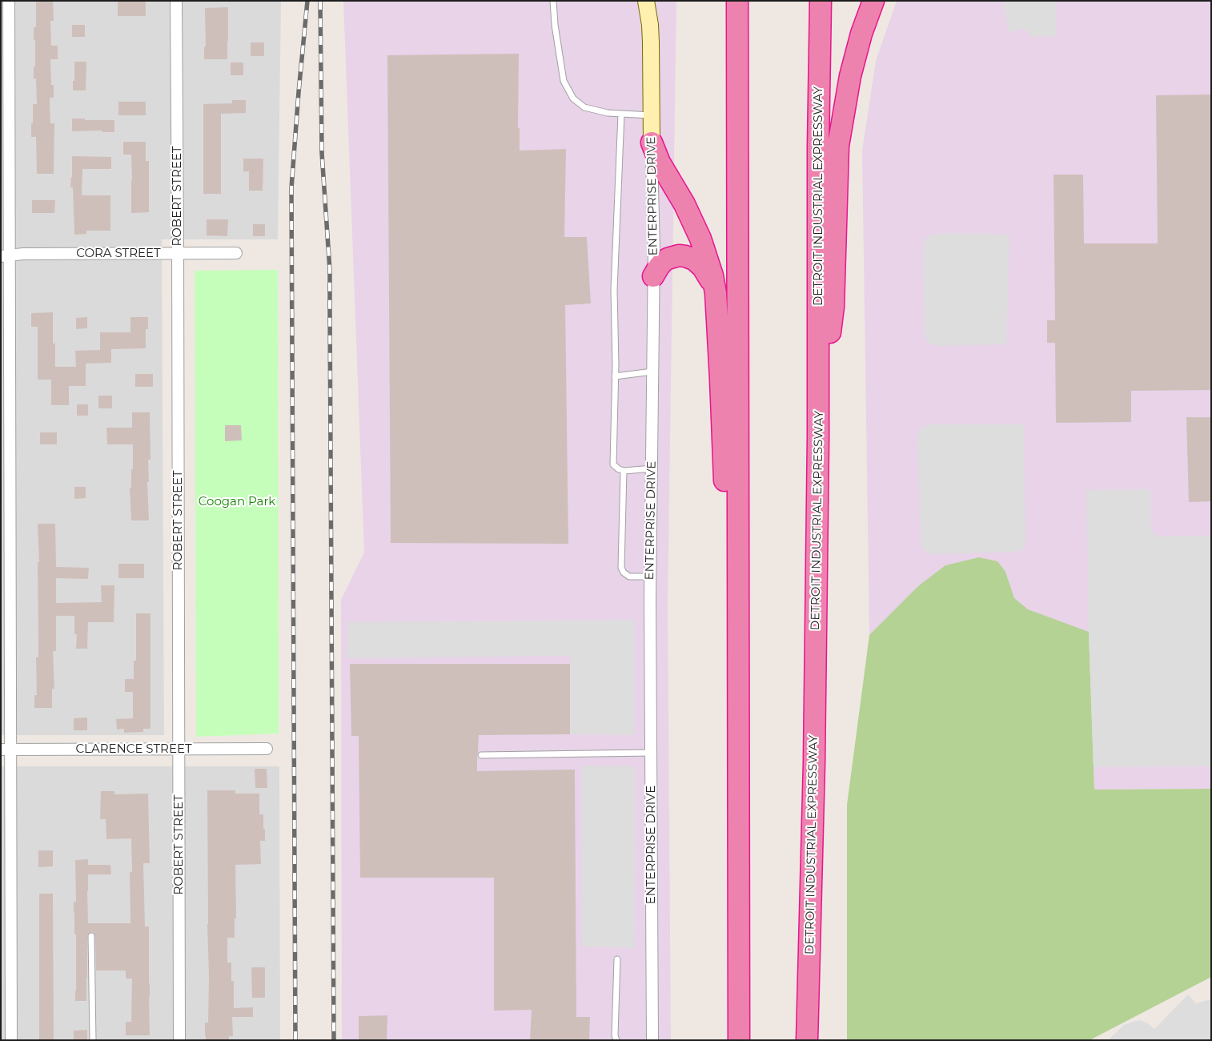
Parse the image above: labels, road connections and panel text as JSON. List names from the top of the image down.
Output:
{
  "streets": {
    "highway": ["DETROIT INDUSTRIAL EXPRESSWAY"],
    "main road": ["ENTERPRISE DRIVE"],
    "street": ["ROBERT STREET", "CORA STREET", "CLARENCE STREET"]
  },
  "crossings": [
    ["ROBERT STREET", "CORA STREET"],
    ["ROBERT STREET", "CLARENCE STREET"]
  ],
  "parks": ["Coogan Park"]
}
